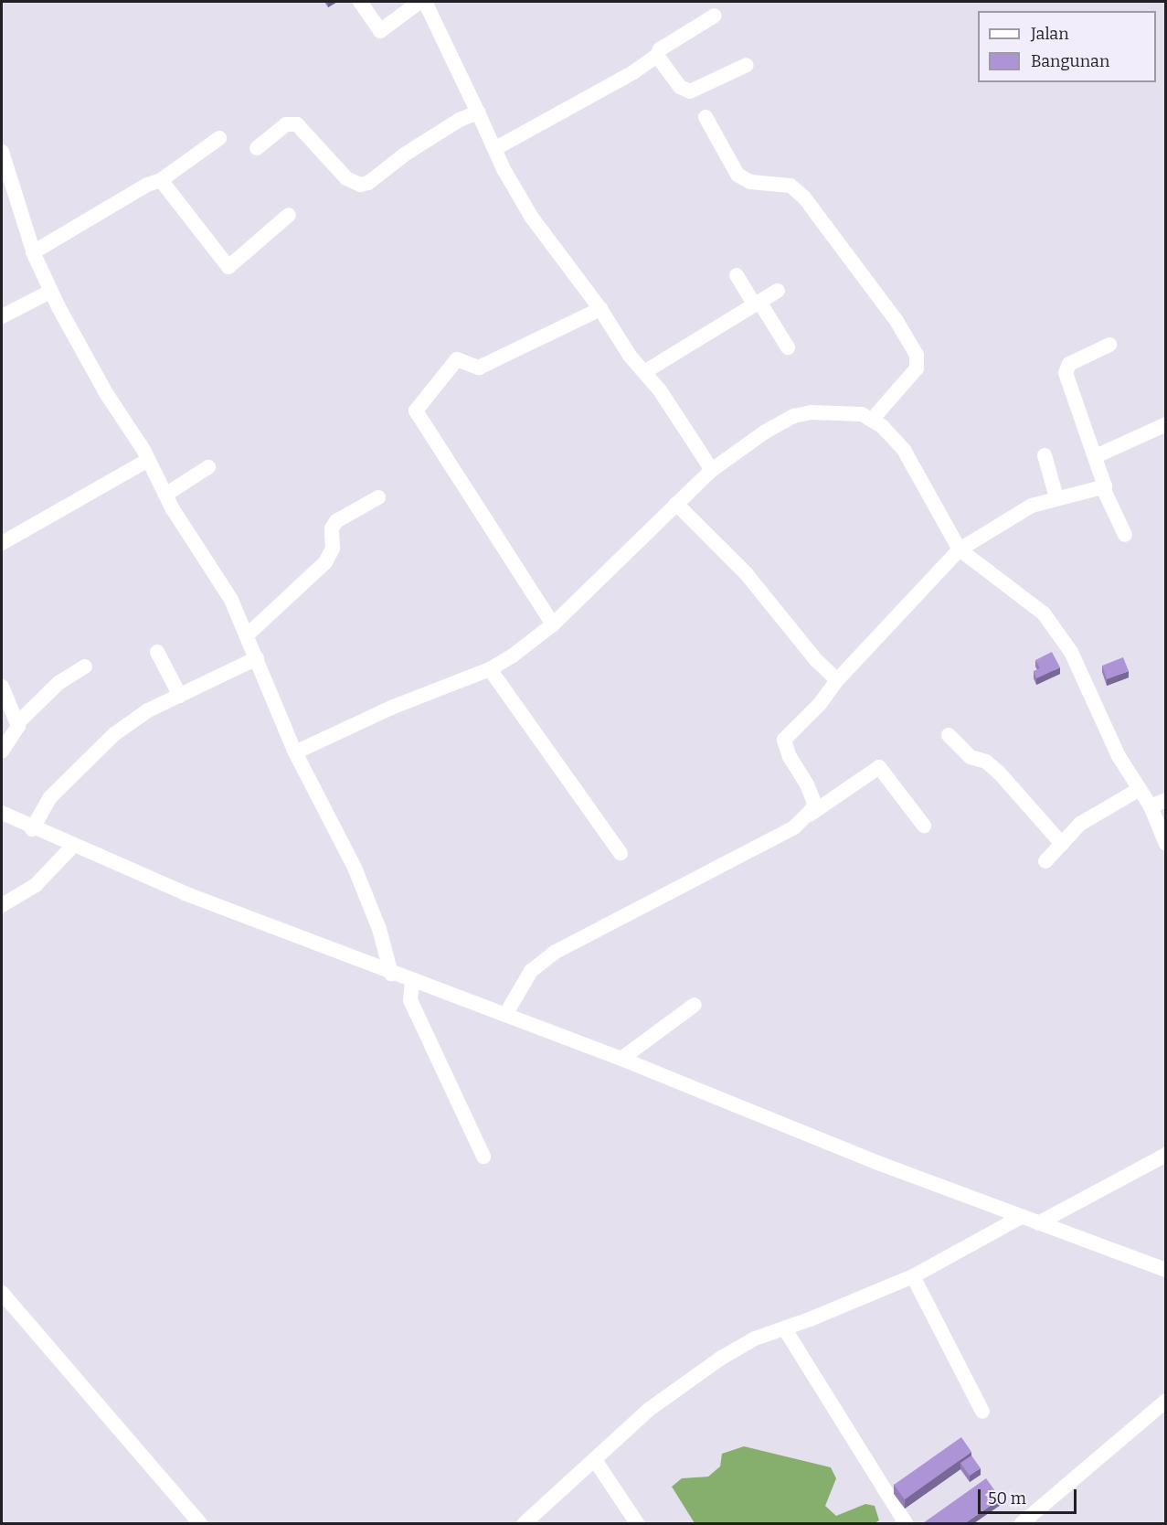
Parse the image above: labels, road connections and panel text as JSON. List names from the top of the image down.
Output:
{
  "legend": ["Jalan", "Bangunan"],
  "scale_bar": "50 m"
}
